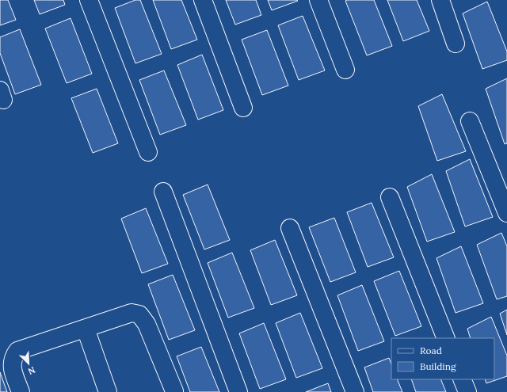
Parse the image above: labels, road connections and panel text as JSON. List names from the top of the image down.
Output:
{
  "legend": ["Road", "Building"],
  "north": "bottom right"
}
